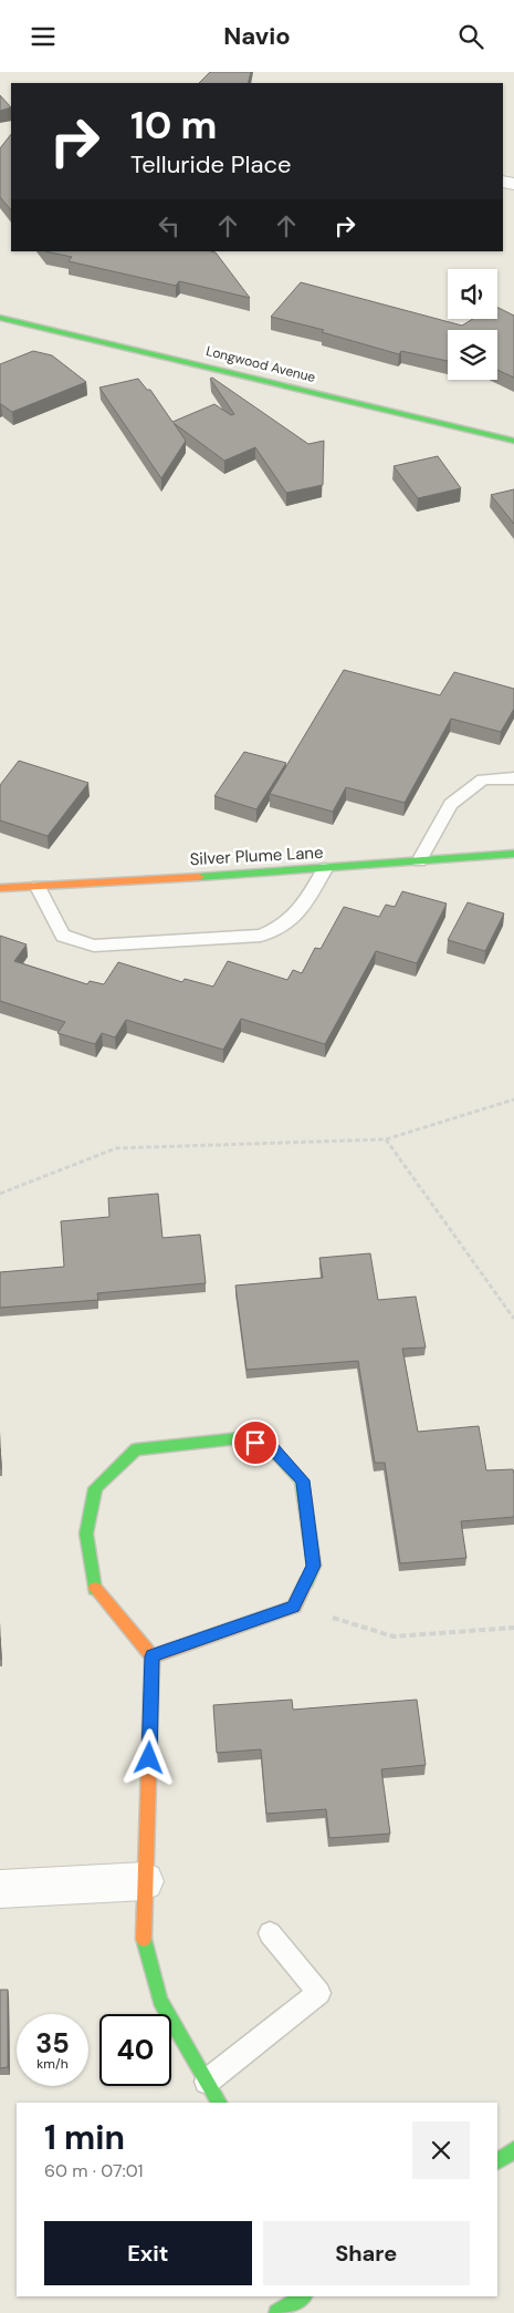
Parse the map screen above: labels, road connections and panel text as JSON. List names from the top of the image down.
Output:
{
  "streets": {
    "street": ["Longwood Avenue", "Silver Plume Lane"]
  },
  "page": {
    "header": "Navio",
    "turn": ["10 m", "Telluride Place"],
    "speed": "35 km/h",
    "limit": "40",
    "heading": ["1 min", "60 m · 07:01"],
    "buttons": ["Exit", "Share"]
  }
}
